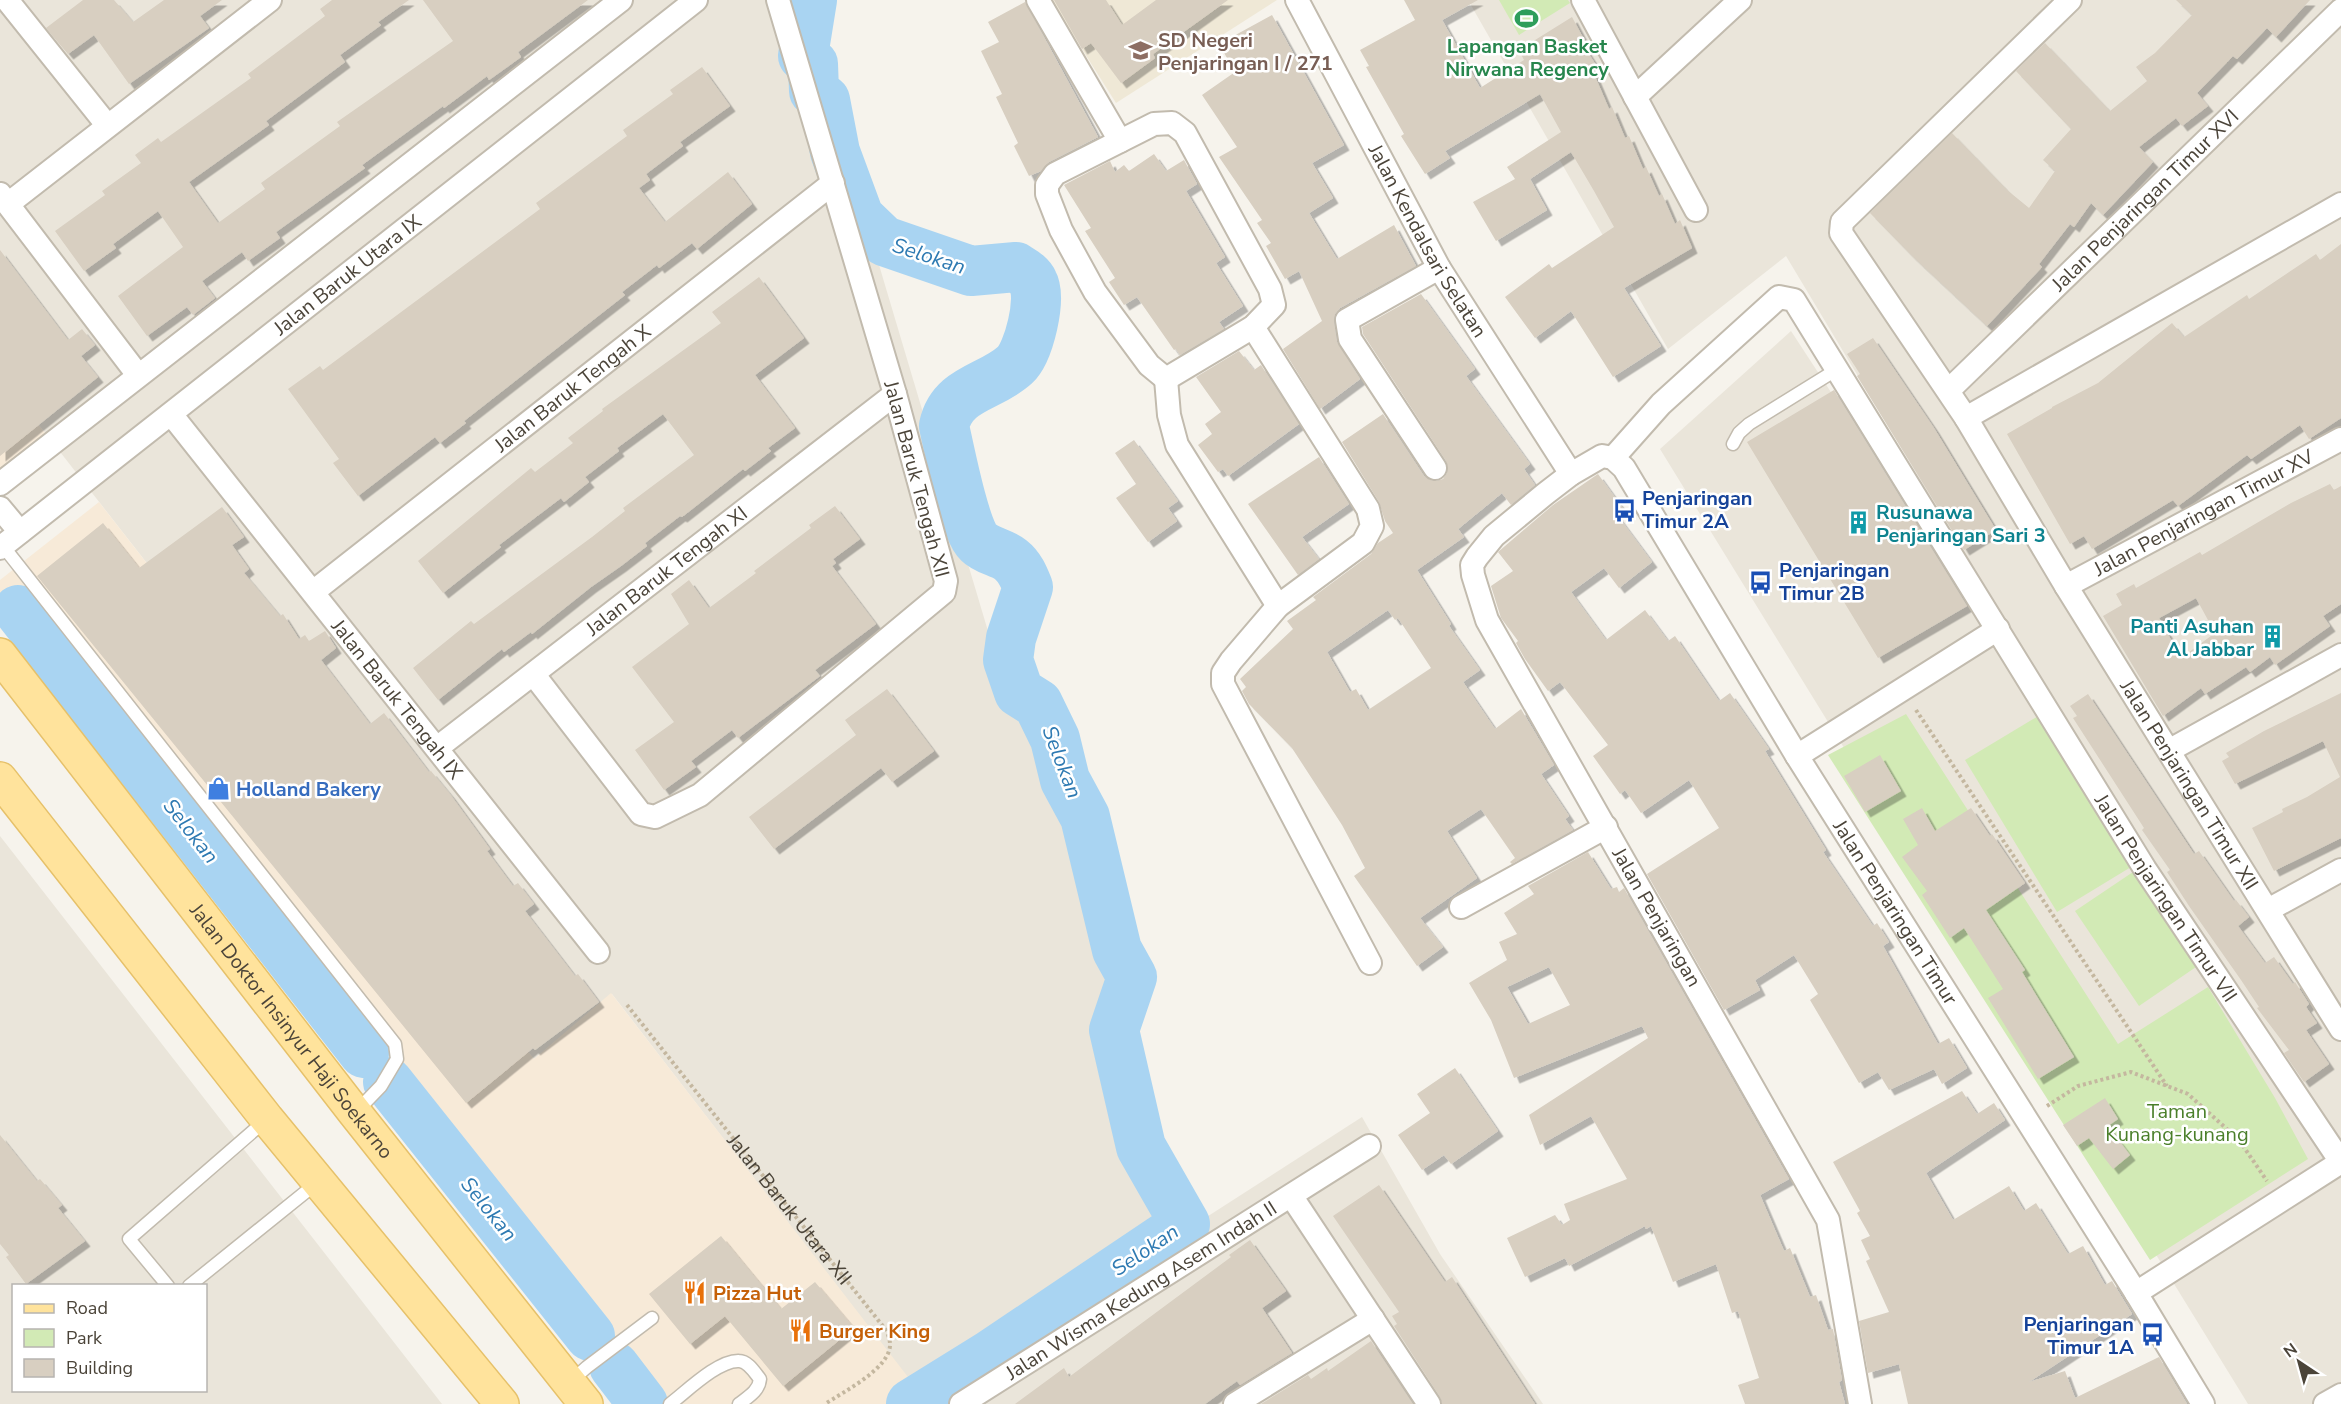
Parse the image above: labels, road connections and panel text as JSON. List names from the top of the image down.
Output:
{
  "streets": {
    "main road": ["Jalan Doktor Insinyur Haji Soekarno"],
    "street": [
      "Jalan Penjaringan Timur XVI",
      "Jalan Kendalsari Selatan",
      "Jalan Baruk Utara IX",
      "Jalan Baruk Tengah X",
      "Jalan Baruk Tengah XII",
      "Jalan Penjaringan Timur XV",
      "Jalan Baruk Tengah XI",
      "Jalan Baruk Tengah IX",
      "Jalan Penjaringan Timur XII",
      "Jalan Penjaringan Timur VII",
      "Jalan Penjaringan Timur",
      "Jalan Penjaringan",
      "Jalan Wisma Kedung Asem Indah II"
    ],
    "path": ["Jalan Baruk Utara XII"]
  },
  "crossings": [
    ["Jalan Kendalsari Selatan", "Jalan Penjaringan"],
    ["Jalan Baruk Utara IX", "Jalan Baruk Tengah IX"],
    ["Jalan Baruk Tengah X", "Jalan Baruk Tengah XII"],
    ["Jalan Baruk Tengah X", "Jalan Baruk Tengah IX"],
    ["Jalan Baruk Tengah XII", "Jalan Baruk Tengah XI"],
    ["Jalan Penjaringan Timur XV", "Jalan Penjaringan Timur XII"],
    ["Jalan Baruk Tengah XI", "Jalan Baruk Tengah IX"],
    ["Jalan Penjaringan Timur VII", "Jalan Penjaringan Timur"]
  ],
  "water": ["Selokan"],
  "parks": ["Taman Kunang-kunang"],
  "places": {
    "sports": ["Lapangan Basket Nirwana Regency"],
    "school or university": ["SD Negeri Penjaringan I / 271"],
    "bus stop": ["Penjaringan Timur 2A", "Penjaringan Timur 2B", "Penjaringan Timur 1A"],
    "building": ["Rusunawa Penjaringan Sari 3", "Panti Asuhan Al Jabbar"],
    "shop": ["Holland Bakery"],
    "restaurant": ["Pizza Hut", "Burger King"]
  },
  "legend": ["Road", "Park", "Building"],
  "north": "top left"
}
